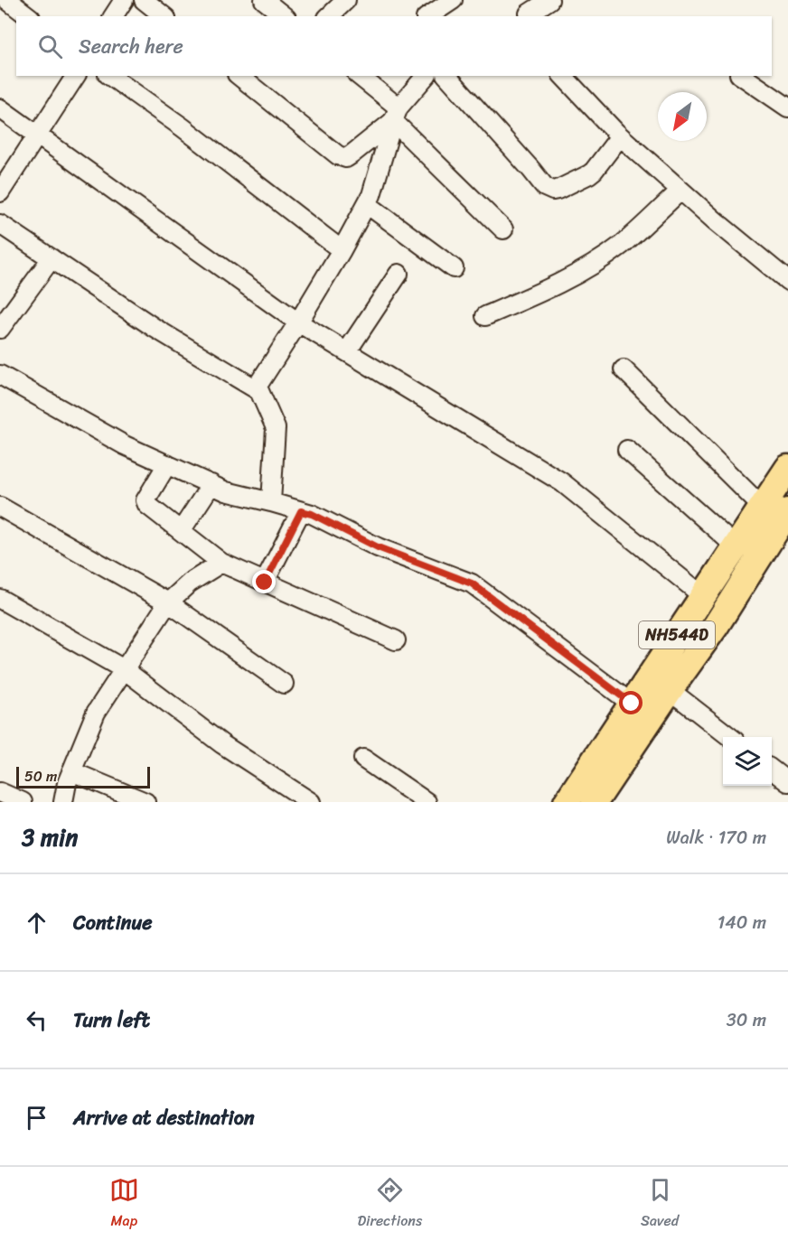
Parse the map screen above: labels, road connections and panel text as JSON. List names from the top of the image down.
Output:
{
  "streets": {
    "highway": ["NH544D"]
  },
  "scale_bar": "50 m",
  "north": "bottom left",
  "page": {
    "search": "Search here",
    "scale": "50 m",
    "heading": ["3 min", "Walk · 170 m"],
    "list": [
      ["Continue", "140 m"],
      ["Turn left", "30 m"],
      "Arrive at destination"
    ],
    "nav": ["Map", "Directions", "Saved"]
  }
}
